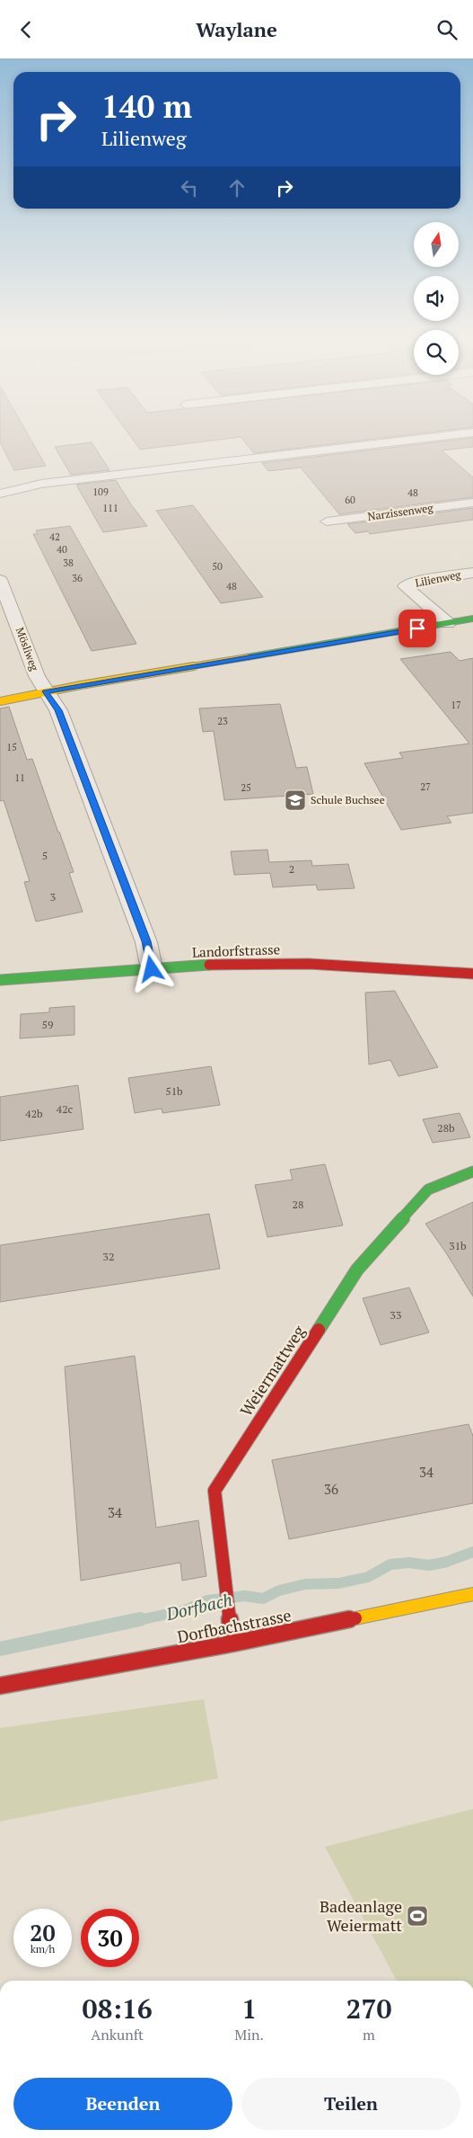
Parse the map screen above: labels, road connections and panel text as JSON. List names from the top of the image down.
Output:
{
  "streets": {
    "street": [
      "Narzissenweg",
      "Lilienweg",
      "Mösliweg",
      "Landorfstrasse",
      "Weiermattweg",
      "Dorfbachstrasse"
    ]
  },
  "crossings": [
    ["Mösliweg", "Landorfstrasse"],
    ["Weiermattweg", "Dorfbachstrasse"]
  ],
  "water": ["Dorfbach"],
  "places": {
    "school or university": ["Schule Buchsee"],
    "sports": ["Badeanlage Weiermatt"]
  },
  "house_numbers": [
    "109",
    "48",
    "60",
    "111",
    "42",
    "40",
    "38",
    "50",
    "36",
    "48",
    "17",
    "23",
    "15",
    "11",
    "27",
    "25",
    "5",
    "2",
    "3",
    "59",
    "51b",
    "42c",
    "42b",
    "28b",
    "28",
    "31b",
    "32",
    "33",
    "34",
    "36",
    "34"
  ],
  "north": "top",
  "page": {
    "header": "Waylane",
    "turn": ["140 m", "Lilienweg"],
    "speed": "20 km/h",
    "limit": "30",
    "eta": [
      "08:16",
      "Ankunft",
      "1",
      "Min.",
      "270",
      "m"
    ],
    "buttons": ["Beenden", "Teilen"]
  }
}
